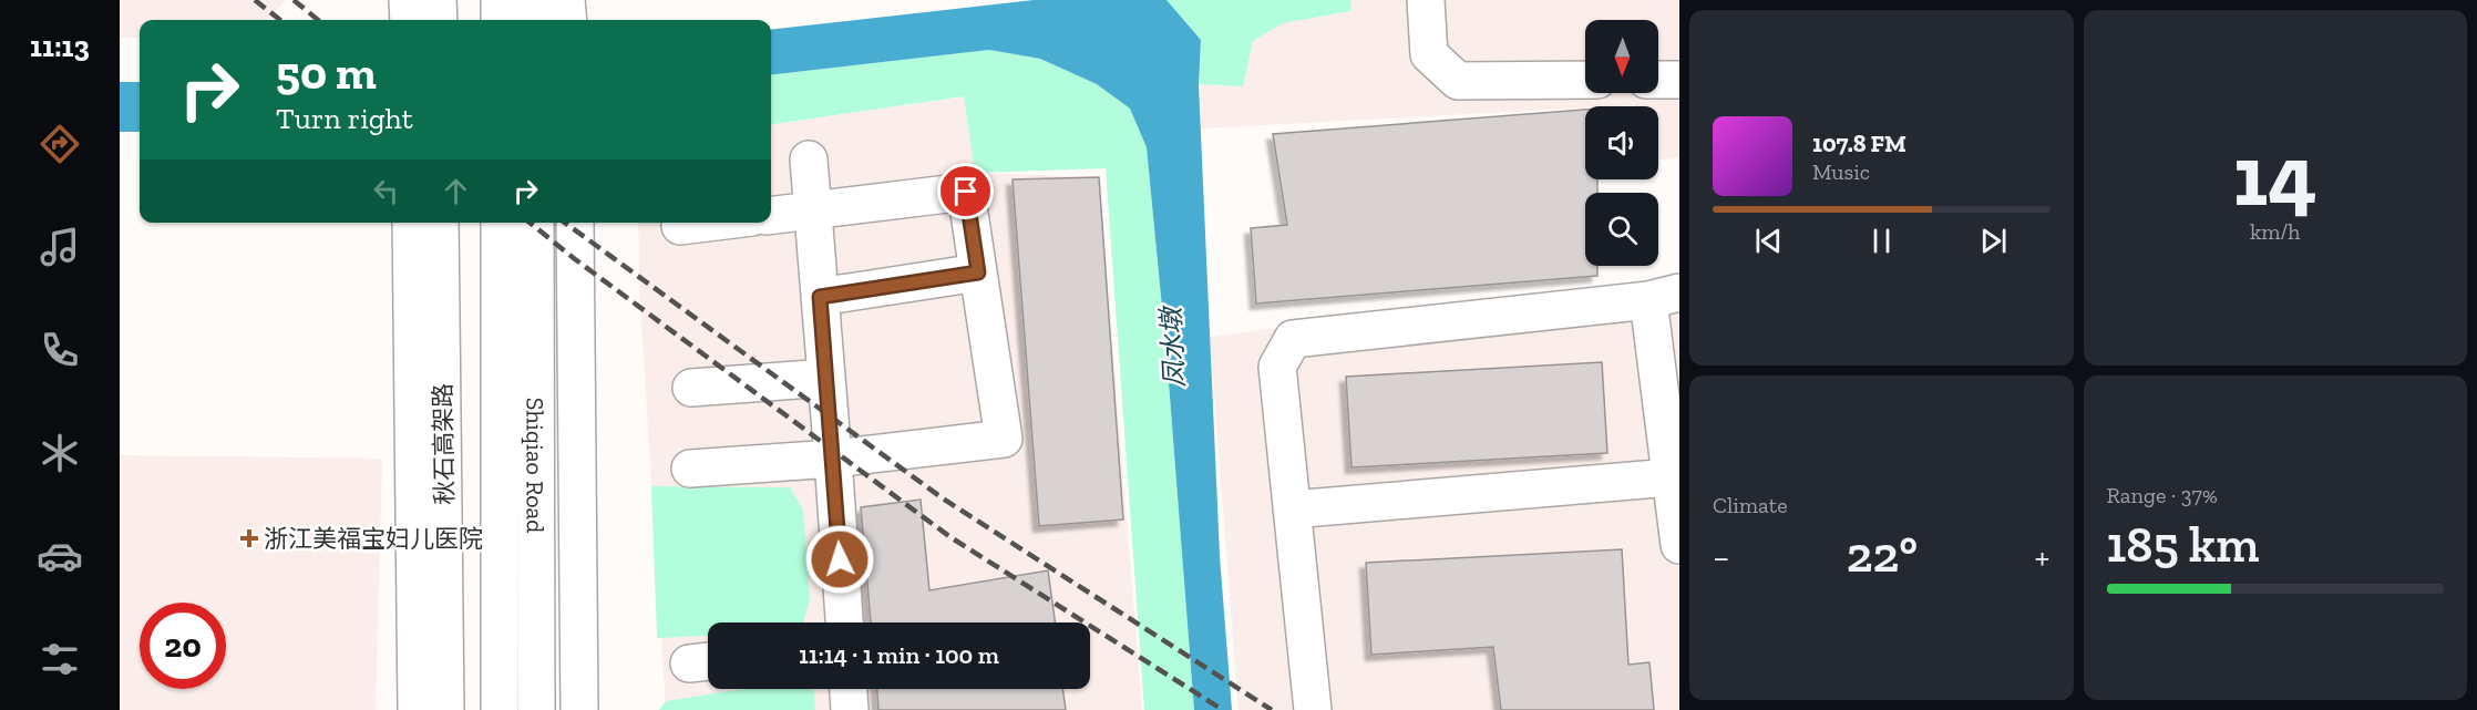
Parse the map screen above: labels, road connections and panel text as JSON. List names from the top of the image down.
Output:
{
  "streets": {
    "main road": ["秋石高架路", "Shiqiao Road"]
  },
  "water": ["凤水墩"],
  "places": {
    "health": ["浙江美福宝妇儿医院"]
  },
  "north": "bottom",
  "page": {
    "tabs": "11:13",
    "tile": [
      ["14", "km/h"],
      "Climate",
      ["Range · 37%", "185 km"]
    ],
    "turn": ["50 m", "Turn right"],
    "song": ["107.8 FM", "Music"],
    "heat": ["−", "22°", "+"],
    "limit": "20",
    "trip": "11:14 · 1 min · 100 m"
  }
}
